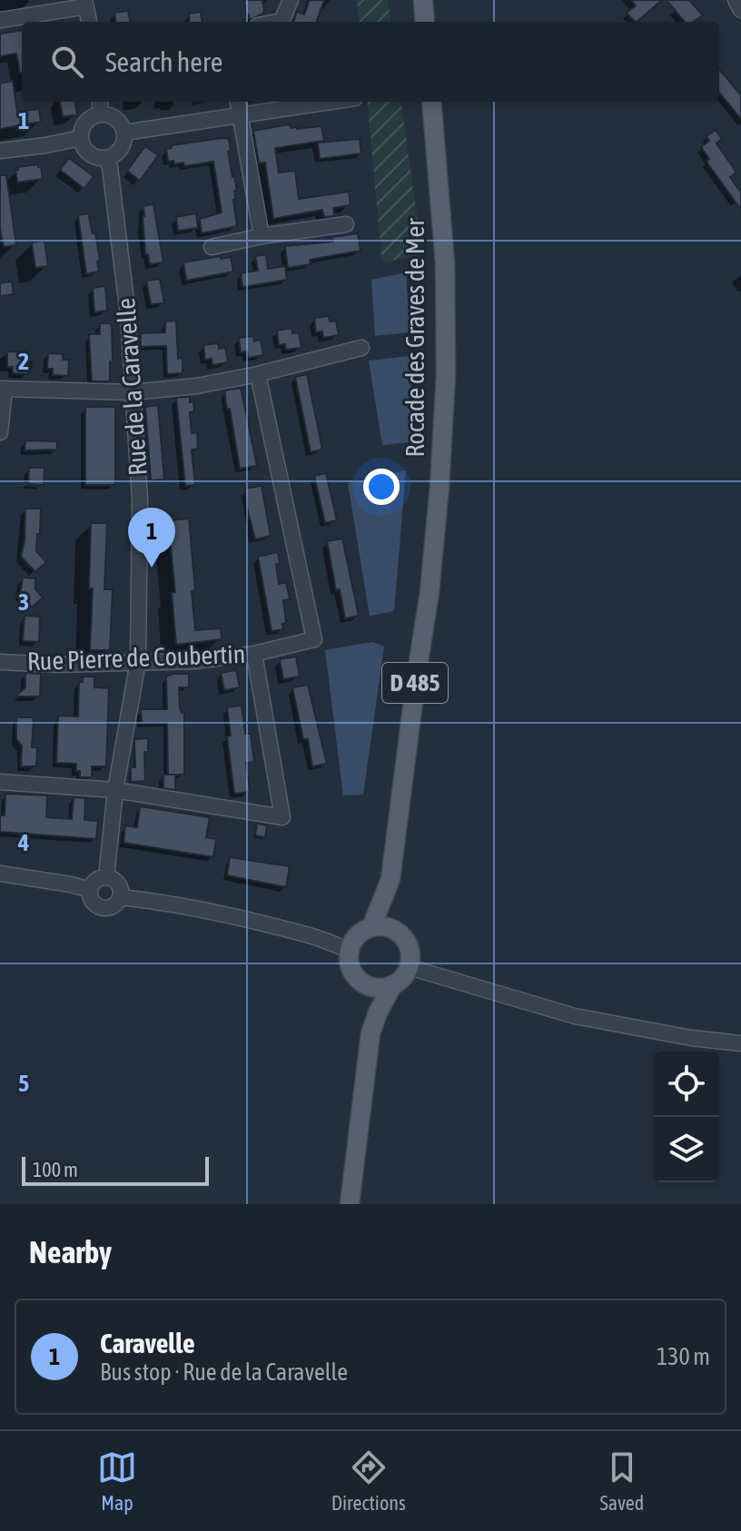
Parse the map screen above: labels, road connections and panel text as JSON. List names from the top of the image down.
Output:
{
  "streets": {
    "main road": ["Rocade des Graves de Mer", "D 485"],
    "street": ["Rue de la Caravelle", "Rue Pierre de Coubertin"]
  },
  "crossings": [
    ["Rue de la Caravelle", "Rue Pierre de Coubertin"]
  ],
  "scale_bar": "100 m",
  "page": {
    "search": "Search here",
    "pins": "1",
    "scale": "100 m",
    "heading": "Nearby",
    "list": [
      {
        "mark": "1",
        "name": "Caravelle",
        "note": "Bus stop · Rue de la Caravelle",
        "value": "130 m"
      }
    ],
    "nav": ["Map", "Directions", "Saved"]
  },
  "grid": {
    "rows": [
      "1",
      "2",
      "3",
      "4",
      "5"
    ]
  }
}
